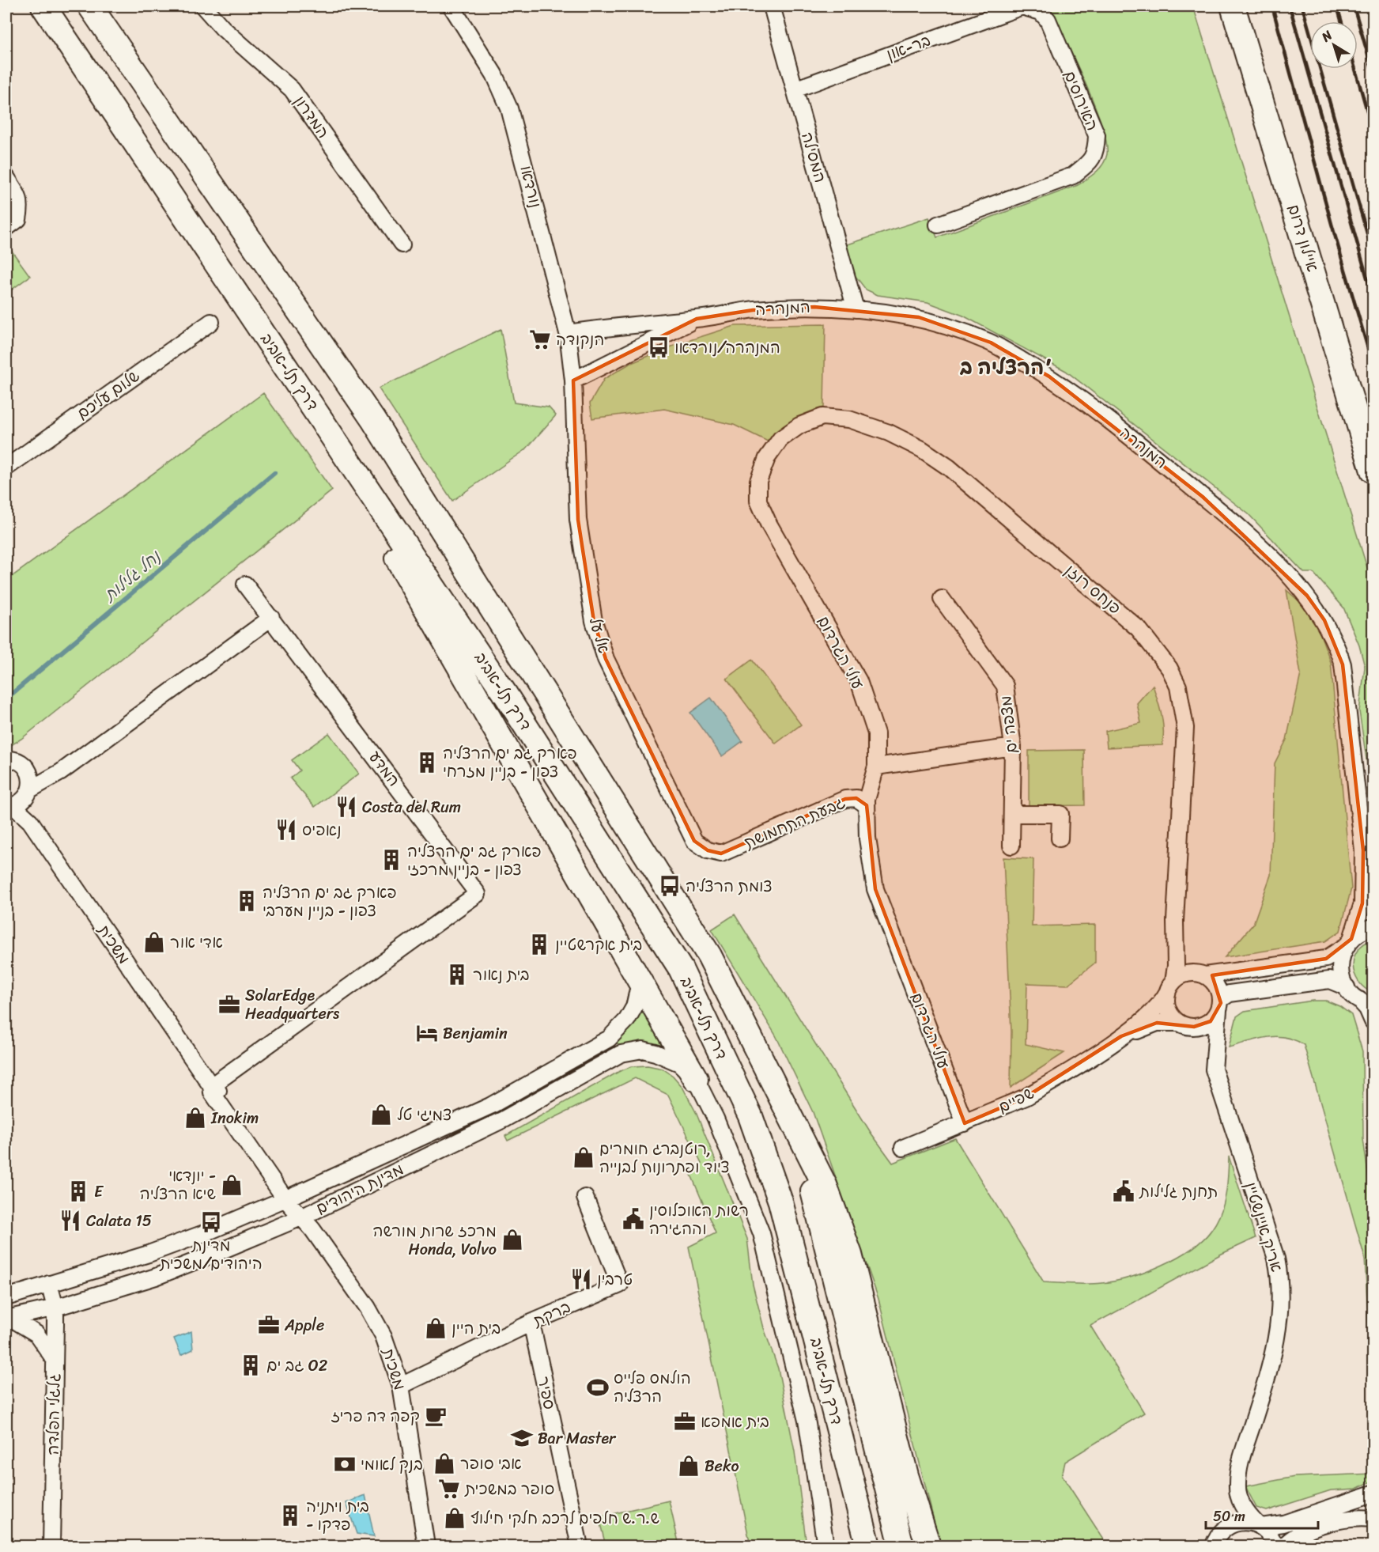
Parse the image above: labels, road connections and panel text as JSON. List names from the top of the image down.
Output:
{
  "streets": {
    "highway": ["איילון דרום", "דרך תל-אביב"],
    "street": [
      "בר-און",
      "האירוסים",
      "המדרון",
      "המסילה",
      "נורדאו",
      "המנהרה",
      "שלום עליכם",
      "פנחס רוזן",
      "אל על",
      "עולי הגרדום",
      "מצפה ים",
      "המדע",
      "גבעת התחמושת",
      "משכית",
      "שפיים",
      "מדינת היהודים",
      "אריק איינשטיין",
      "ברקת",
      "ספיר",
      "גלגלי הפלדה"
    ]
  },
  "crossings": [
    ["בר-און", "האירוסים"],
    ["בר-און", "המסילה"],
    ["המסילה", "המנהרה"],
    ["נורדאו", "המנהרה"],
    ["נורדאו", "אל על"],
    ["המנהרה", "אל על"],
    ["המנהרה", "שפיים"],
    ["דרך תל-אביב", "מדינת היהודים"],
    ["פנחס רוזן", "עולי הגרדום"],
    ["פנחס רוזן", "שפיים"],
    ["פנחס רוזן", "אריק איינשטיין"],
    ["אל על", "גבעת התחמושת"],
    ["עולי הגרדום", "גבעת התחמושת"],
    ["עולי הגרדום", "שפיים"],
    ["המדע", "משכית"],
    ["משכית", "מדינת היהודים"],
    ["משכית", "ברקת"],
    ["שפיים", "אריק איינשטיין"],
    ["מדינת היהודים", "גלגלי הפלדה"],
    ["ברקת", "ספיר"]
  ],
  "districts": ["הרצליה ב'"],
  "water": ["נחל גלילות"],
  "places": {
    "supermarket": ["הנקודה", "סופר במשכית"],
    "bus stop": ["המנהרה/נורדאו", "צומת הרצליה", "מדינת היהודים/משכית"],
    "building": [
      "פארק גב ים הרצליה צפון - בניין מזרחי",
      "פארק גב ים הרצליה צפון - בניין מרכזי",
      "פארק גב ים הרצליה צפון - בניין מערבי",
      "בית אקרשטיין",
      "בית נאור",
      "E",
      "גב ים O2",
      "בית ויתניה - פדקו"
    ],
    "restaurant": [
      "Costa del Rum",
      "נאפיס",
      "Calata 15",
      "טרבין"
    ],
    "shop": [
      "אדי אור",
      "צמיגי טל",
      "Inokim",
      "רוטנברג חומרים, ציוד ופתרונות לבנייה",
      "יונדאי - שיא הרצליה",
      "מרכז שרות מורשה Honda, Volvo",
      "בית היין",
      "אבי סופר",
      "Beko",
      "ש.ר.ש חלפים לרכב חלקי חילוף"
    ],
    "office": ["SolarEdge Headquarters", "Apple", "בית אמפא"],
    "hotel": ["Benjamin"],
    "public building": ["תחנת גלילות", "רשות האוכלוסין וההגירה"],
    "sports": ["הולמס פלייס הרצליה"],
    "cafe": ["קפה דה פריז"],
    "school or university": ["Bar Master"],
    "bank": ["בנק לאומי"]
  },
  "scale_bar": "50 m",
  "north": "top left"
}
